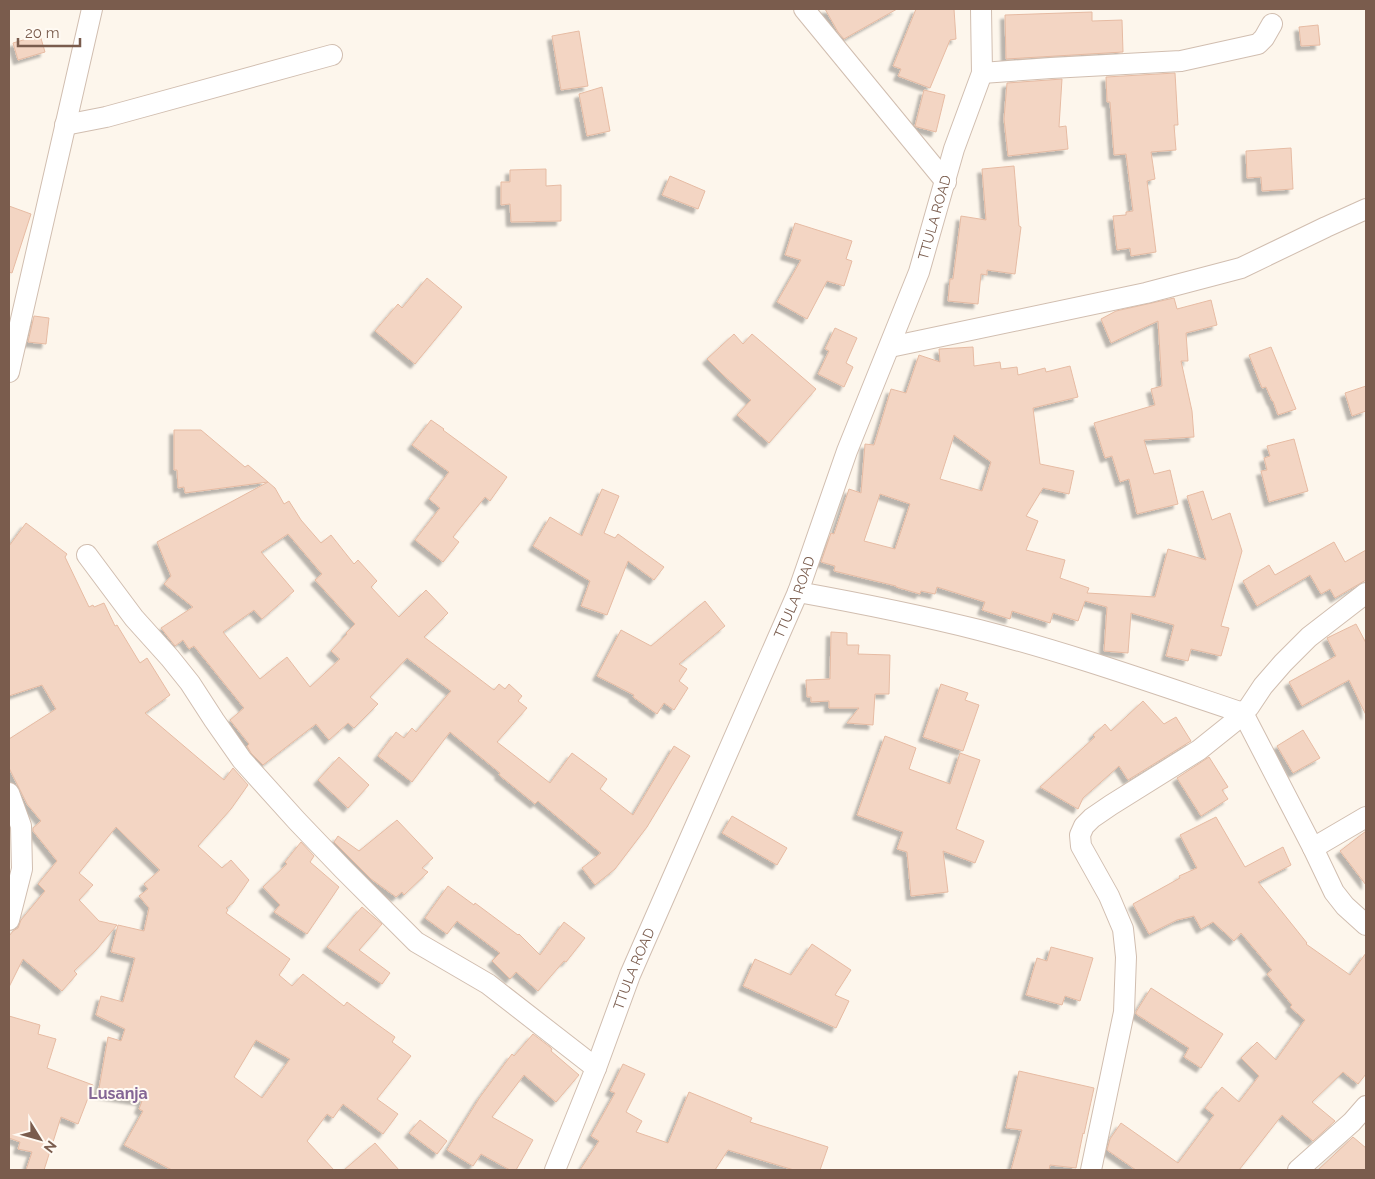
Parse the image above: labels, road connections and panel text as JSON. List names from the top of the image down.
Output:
{
  "streets": {
    "street": ["TTULA ROAD"]
  },
  "districts": ["Lusanja"],
  "scale_bar": "20 m",
  "north": "bottom right"
}
